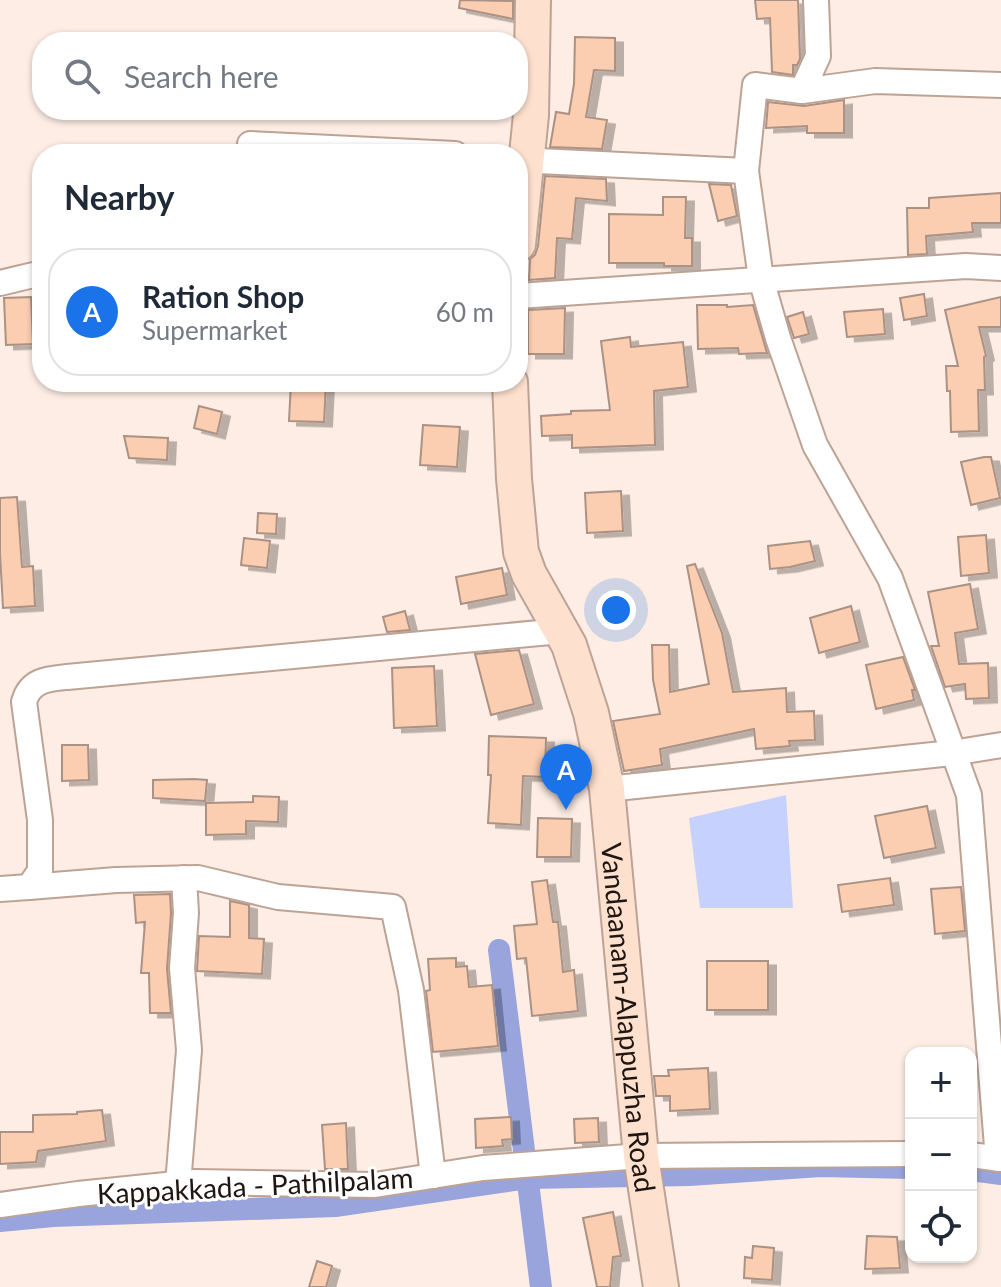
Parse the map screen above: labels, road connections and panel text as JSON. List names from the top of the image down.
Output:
{
  "streets": {
    "main road": ["Vandaanam-Alappuzha Road"],
    "street": ["Kappakkada - Pathilpalam"]
  },
  "crossings": [
    ["Vandaanam-Alappuzha Road", "Kappakkada - Pathilpalam"]
  ],
  "page": {
    "search": "Search here",
    "heading": "Nearby",
    "list": [
      {
        "mark": "A",
        "name": "Ration Shop",
        "note": "Supermarket",
        "value": "60 m"
      }
    ],
    "pins": "A",
    "map_buttons": ["+", "−"]
  }
}
